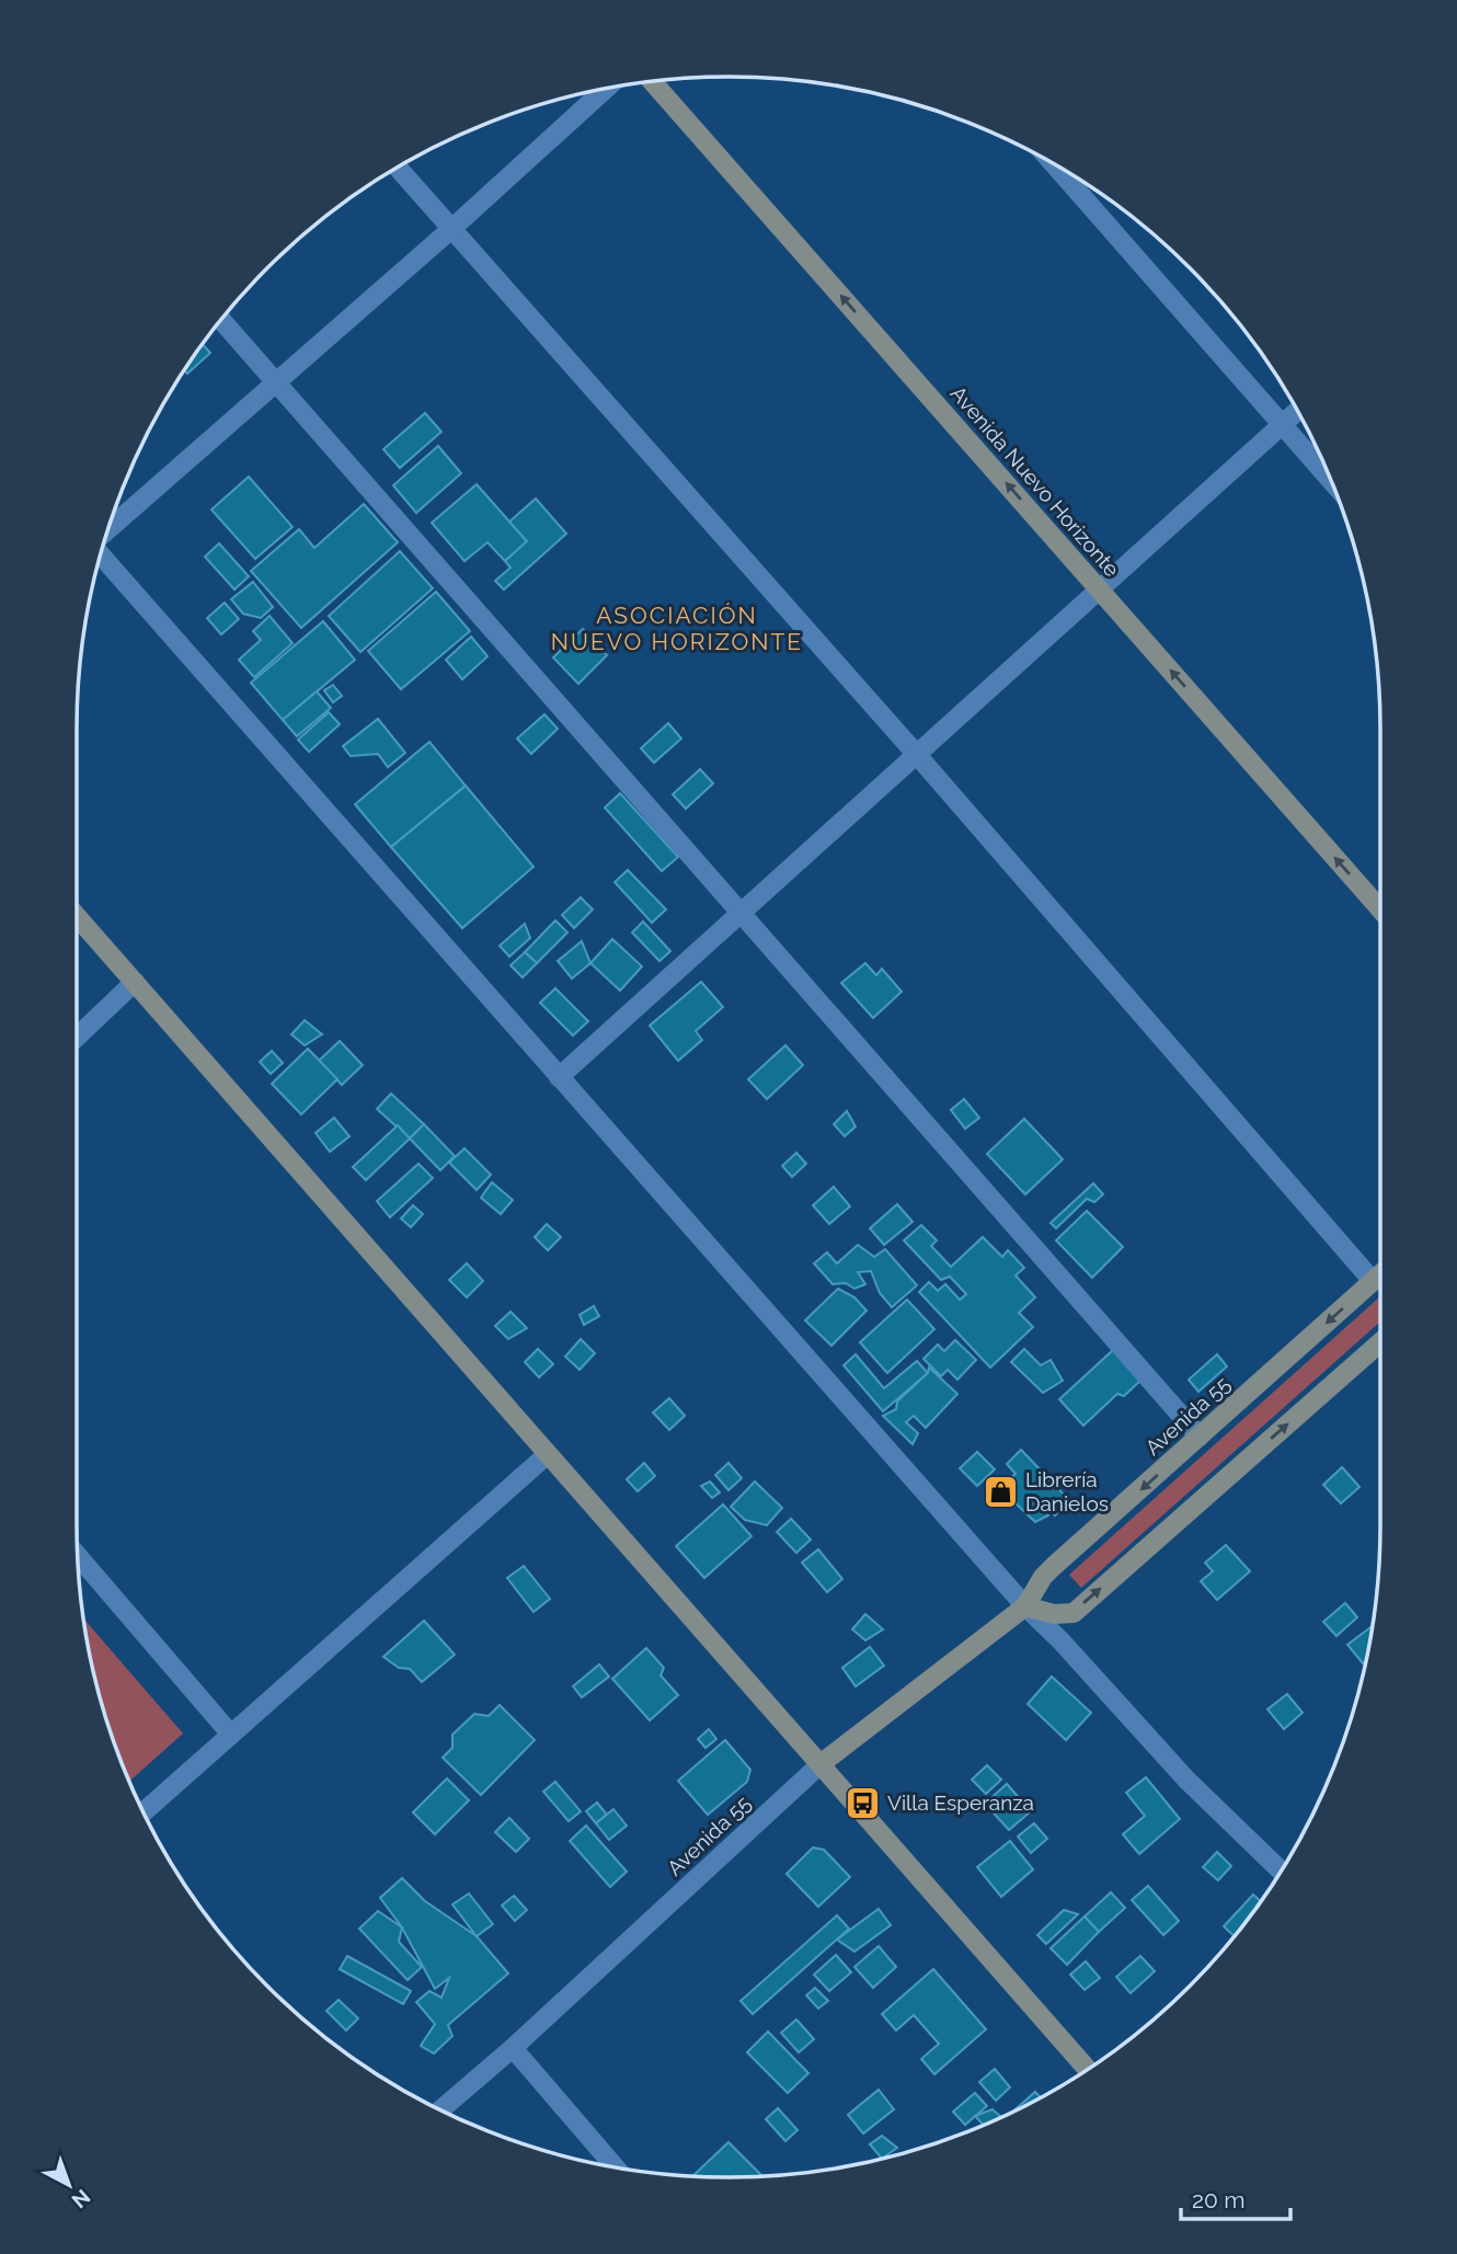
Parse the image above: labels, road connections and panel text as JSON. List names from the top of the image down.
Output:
{
  "streets": {
    "street": ["Avenida Nuevo Horizonte", "Avenida 55"]
  },
  "one_way": ["Avenida Nuevo Horizonte"],
  "districts": ["ASOCIACIÓN NUEVO HORIZONTE"],
  "places": {
    "shop": ["Librería Danielos"],
    "bus stop": ["Villa Esperanza"]
  },
  "scale_bar": "20 m",
  "north": "bottom right"
}
